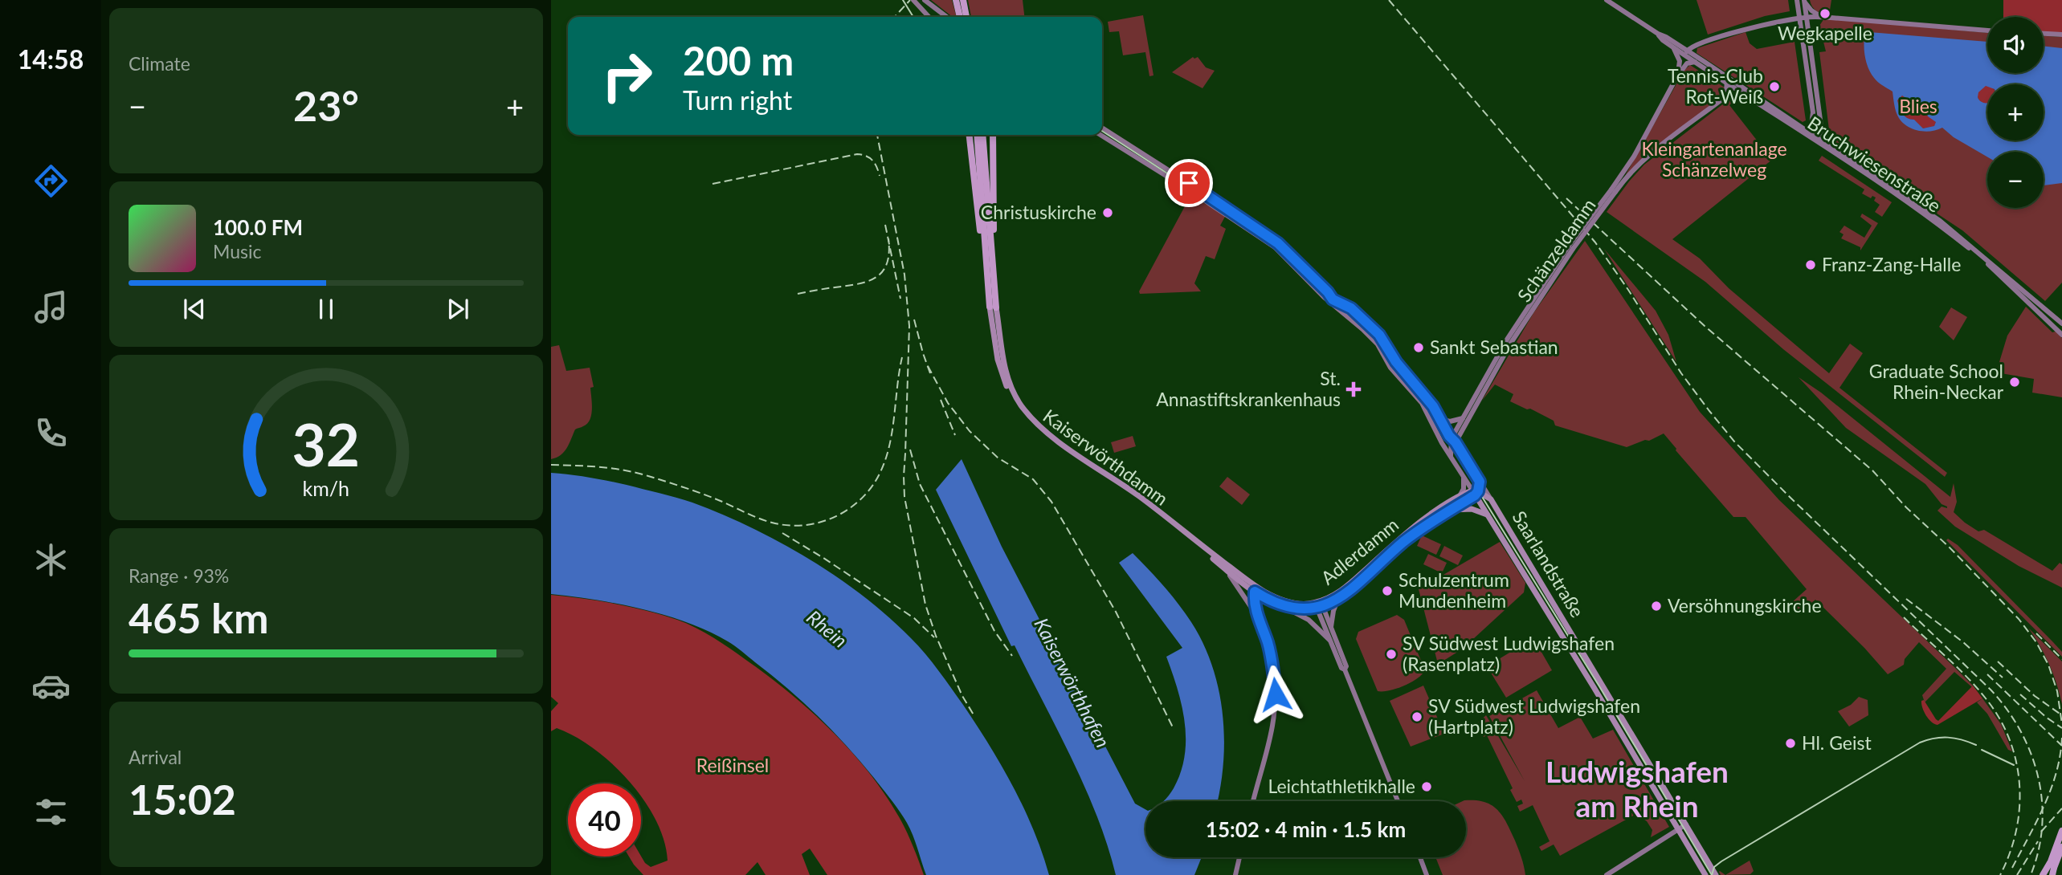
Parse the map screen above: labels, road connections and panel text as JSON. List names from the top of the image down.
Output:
{
  "streets": {
    "highway": ["Kaiserwörthdamm"],
    "main road": ["Adlerdamm", "Saarlandstraße"],
    "street": ["Bruchwiesenstraße", "Schänzeldamm"]
  },
  "crossings": [
    ["Bruchwiesenstraße", "Schänzeldamm"],
    ["Schänzeldamm", "Saarlandstraße"],
    ["Kaiserwörthdamm", "Adlerdamm"],
    ["Adlerdamm", "Saarlandstraße"]
  ],
  "districts": ["Ludwigshafen am Rhein"],
  "water": ["Rhein", "Kaiserwörthhafen"],
  "parks": ["Blies", "Kleingartenanlage Schänzelweg", "Reißinsel"],
  "places": {
    "other": [
      "Wegkapelle",
      "Tennis-Club Rot-Weiß",
      "Christuskirche",
      "Franz-Zang-Halle",
      "Sankt Sebastian",
      "Graduate School Rhein-Neckar",
      "Schulzentrum Mundenheim",
      "Versöhnungskirche",
      "SV Südwest Ludwigshafen (Rasenplatz)",
      "SV Südwest Ludwigshafen (Hartplatz)",
      "Hl. Geist",
      "Leichtathletikhalle"
    ],
    "health": ["St. Annastiftskrankenhaus"]
  },
  "page": {
    "tabs": "14:58",
    "tile": [
      "Climate",
      ["Range · 93%", "465 km"],
      ["Arrival", "15:02"]
    ],
    "map_buttons": ["+", "−"],
    "turn": ["200 m", "Turn right"],
    "heat": ["−", "23°", "+"],
    "song": ["100.0 FM", "Music"],
    "limit": "40",
    "trip": "15:02 · 4 min · 1.5 km",
    "gauge": ["32", "km/h"]
  }
}
